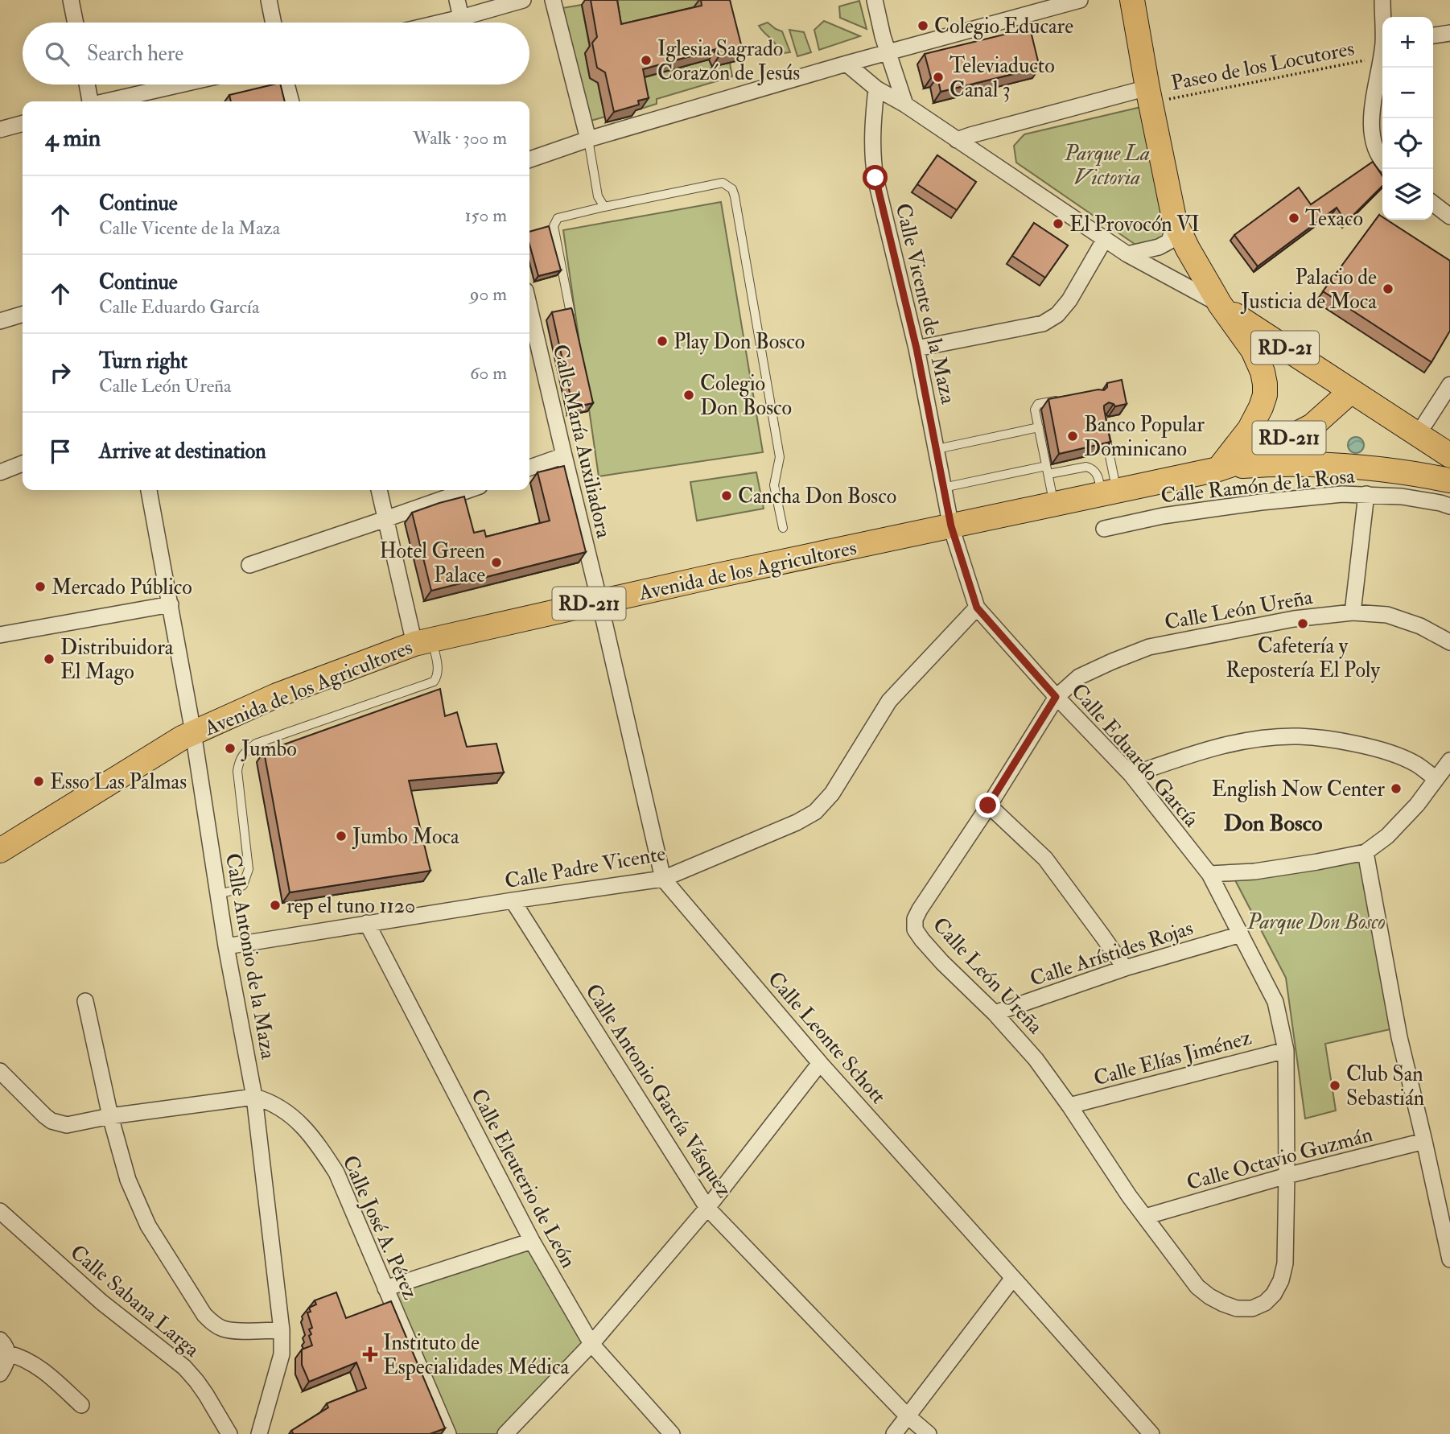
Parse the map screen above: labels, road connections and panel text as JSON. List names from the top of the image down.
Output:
{
  "streets": {
    "main road": ["RD-21", "RD-211", "Avenida de los Agricultores"],
    "street": [
      "Calle Vicente de la Maza",
      "Calle María Auxiliadora",
      "Calle Ramón de la Rosa",
      "Calle León Ureña",
      "Calle Eduardo García",
      "Calle Padre Vicente",
      "Calle Arístides Rojas",
      "Calle Antonio de la Maza",
      "Calle Leonte Schott",
      "Calle Elías Jiménez",
      "Calle Antonio García Vásquez",
      "Calle Octavio Guzmán",
      "Calle Eleuterio de León",
      "Calle José A. Pérez",
      "Calle Sabana Larga"
    ],
    "path": ["Paseo de los Locutores"]
  },
  "crossings": [
    ["Paseo de los Locutores", "RD-21"],
    ["Calle Vicente de la Maza", "Avenida de los Agricultores"],
    ["Calle Vicente de la Maza", "Calle Eduardo García"],
    ["RD-21", "Avenida de los Agricultores"],
    ["Calle María Auxiliadora", "Avenida de los Agricultores"],
    ["Calle María Auxiliadora", "Calle Leonte Schott"],
    ["Avenida de los Agricultores", "Calle Eduardo García"],
    ["Avenida de los Agricultores", "Calle Antonio de la Maza"],
    ["Avenida de los Agricultores", "Calle Leonte Schott"],
    ["Calle León Ureña", "Calle Eduardo García"],
    ["Calle León Ureña", "Calle Arístides Rojas"],
    ["Calle León Ureña", "Calle Elías Jiménez"],
    ["Calle León Ureña", "Calle Octavio Guzmán"],
    ["Calle Eduardo García", "Calle Padre Vicente"],
    ["Calle Eduardo García", "Calle Arístides Rojas"],
    ["Calle Eduardo García", "Calle Elías Jiménez"],
    ["Calle Eduardo García", "Calle Octavio Guzmán"],
    ["Calle Padre Vicente", "Calle Antonio de la Maza"],
    ["Calle Padre Vicente", "Calle Leonte Schott"],
    ["Calle Padre Vicente", "Calle Antonio García Vásquez"],
    ["Calle Padre Vicente", "Calle Eleuterio de León"],
    ["Calle Antonio de la Maza", "Calle José A. Pérez"]
  ],
  "districts": ["Don Bosco"],
  "parks": ["Parque La Victoria", "Parque Don Bosco"],
  "places": {
    "other": [
      "Colegio Educare",
      "Iglesia Sagrado Corazón de Jesús",
      "Televiaducto Canal 3",
      "Texaco",
      "El Provocón VI",
      "Palacio de Justicia de Moca",
      "Play Don Bosco",
      "Colegio Don Bosco",
      "Banco Popular Dominicano",
      "Cancha Don Bosco",
      "Hotel Green Palace",
      "Mercado Público",
      "Cafetería y Repostería El Poly",
      "Distribuidora El Mago",
      "Jumbo",
      "Esso Las Palmas",
      "English Now Center",
      "Jumbo Moca",
      "rep el tuno 1120",
      "Club San Sebastián"
    ],
    "health": ["Instituto de Especialidades Médica"]
  },
  "page": {
    "map_buttons": ["+", "−"],
    "search": "Search here",
    "heading": ["4 min", "Walk · 300 m"],
    "list": [
      ["Continue", "Calle Vicente de la Maza", "150 m"],
      ["Continue", "Calle Eduardo García", "90 m"],
      ["Turn right", "Calle León Ureña", "60 m"],
      "Arrive at destination"
    ]
  }
}
